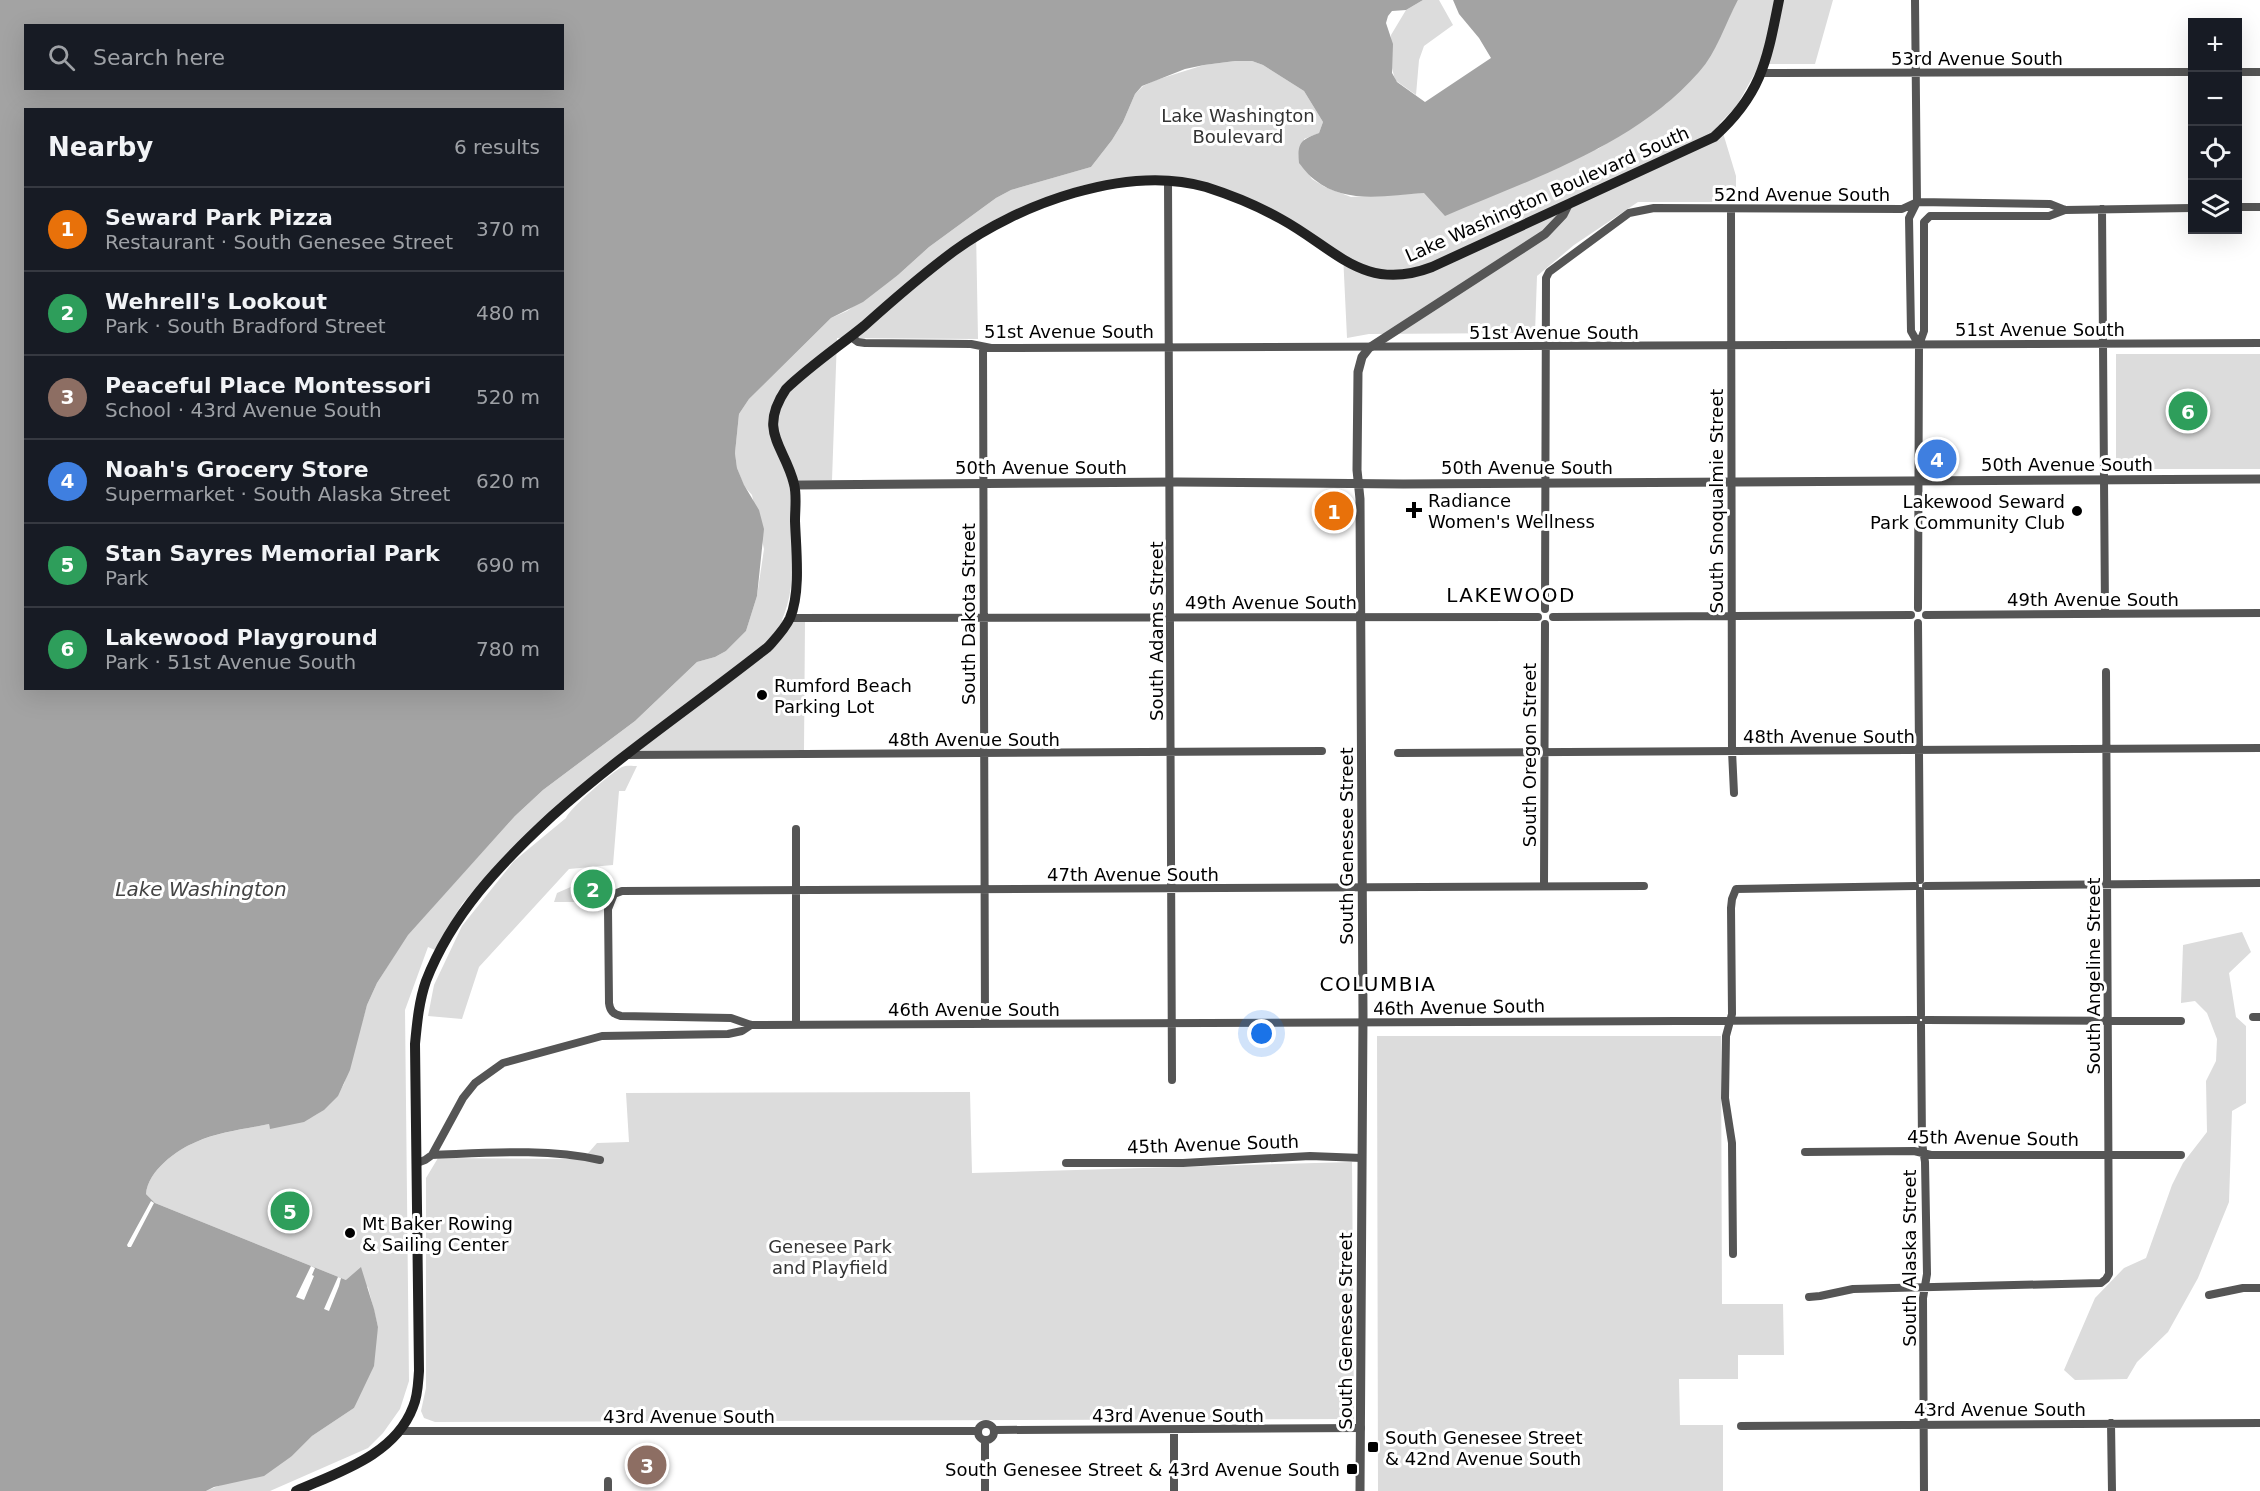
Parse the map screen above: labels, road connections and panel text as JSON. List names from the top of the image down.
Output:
{
  "streets": {
    "main road": ["Lake Washington Boulevard South"],
    "street": [
      "53rd Avenue South",
      "52nd Avenue South",
      "51st Avenue South",
      "50th Avenue South",
      "South Snoqualmie Street",
      "49th Avenue South",
      "South Dakota Street",
      "South Adams Street",
      "48th Avenue South",
      "South Oregon Street",
      "South Genesee Street",
      "47th Avenue South",
      "South Angeline Street",
      "46th Avenue South",
      "45th Avenue South",
      "South Alaska Street",
      "43rd Avenue South"
    ]
  },
  "crossings": [
    ["53rd Avenue South", "Lake Washington Boulevard South"],
    ["Lake Washington Boulevard South", "51st Avenue South"],
    ["Lake Washington Boulevard South", "50th Avenue South"],
    ["Lake Washington Boulevard South", "49th Avenue South"],
    ["Lake Washington Boulevard South", "South Adams Street"],
    ["Lake Washington Boulevard South", "48th Avenue South"],
    ["Lake Washington Boulevard South", "43rd Avenue South"],
    ["52nd Avenue South", "51st Avenue South"],
    ["52nd Avenue South", "South Snoqualmie Street"],
    ["51st Avenue South", "South Snoqualmie Street"],
    ["51st Avenue South", "South Dakota Street"],
    ["51st Avenue South", "South Adams Street"],
    ["51st Avenue South", "South Genesee Street"],
    ["50th Avenue South", "South Snoqualmie Street"],
    ["50th Avenue South", "South Dakota Street"],
    ["50th Avenue South", "South Adams Street"],
    ["50th Avenue South", "South Genesee Street"],
    ["South Snoqualmie Street", "48th Avenue South"],
    ["49th Avenue South", "South Dakota Street"],
    ["49th Avenue South", "South Adams Street"],
    ["49th Avenue South", "South Oregon Street"],
    ["49th Avenue South", "South Genesee Street"],
    ["49th Avenue South", "South Alaska Street"],
    ["South Dakota Street", "48th Avenue South"],
    ["South Dakota Street", "47th Avenue South"],
    ["South Dakota Street", "46th Avenue South"],
    ["South Adams Street", "48th Avenue South"],
    ["South Adams Street", "47th Avenue South"],
    ["South Adams Street", "46th Avenue South"],
    ["48th Avenue South", "South Oregon Street"],
    ["48th Avenue South", "South Angeline Street"],
    ["48th Avenue South", "South Alaska Street"],
    ["South Oregon Street", "47th Avenue South"],
    ["South Genesee Street", "47th Avenue South"],
    ["South Genesee Street", "46th Avenue South"],
    ["South Genesee Street", "45th Avenue South"],
    ["South Genesee Street", "43rd Avenue South"],
    ["47th Avenue South", "46th Avenue South"],
    ["South Angeline Street", "46th Avenue South"],
    ["South Angeline Street", "45th Avenue South"],
    ["South Angeline Street", "South Alaska Street"],
    ["46th Avenue South", "South Alaska Street"],
    ["45th Avenue South", "South Alaska Street"],
    ["South Alaska Street", "43rd Avenue South"]
  ],
  "districts": ["LAKEWOOD", "COLUMBIA"],
  "water": ["Lake Washington"],
  "parks": ["Lake Washington Boulevard", "Genesee Park and Playfield"],
  "places": {
    "health": ["Radiance Women's Wellness"],
    "other": ["Lakewood Seward Park Community Club", "Rumford Beach Parking Lot", "Mt Baker Rowing & Sailing Center"],
    "transit": ["South Genesee Street & 42nd Avenue South", "South Genesee Street & 43rd Avenue South"]
  },
  "page": {
    "map_buttons": ["+", "−"],
    "search": "Search here",
    "heading": ["Nearby", "6 results"],
    "list": [
      {
        "mark": "1",
        "name": "Seward Park Pizza",
        "note": "Restaurant · South Genesee Street",
        "value": "370 m"
      },
      {
        "mark": "2",
        "name": "Wehrell's Lookout",
        "note": "Park · South Bradford Street",
        "value": "480 m"
      },
      {
        "mark": "3",
        "name": "Peaceful Place Montessori",
        "note": "School · 43rd Avenue South",
        "value": "520 m"
      },
      {
        "mark": "4",
        "name": "Noah's Grocery Store",
        "note": "Supermarket · South Alaska Street",
        "value": "620 m"
      },
      {
        "mark": "5",
        "name": "Stan Sayres Memorial Park",
        "note": "Park",
        "value": "690 m"
      },
      {
        "mark": "6",
        "name": "Lakewood Playground",
        "note": "Park · 51st Avenue South",
        "value": "780 m"
      }
    ],
    "pins": [
      "6",
      "4",
      "1",
      "2",
      "5",
      "3"
    ]
  }
}
